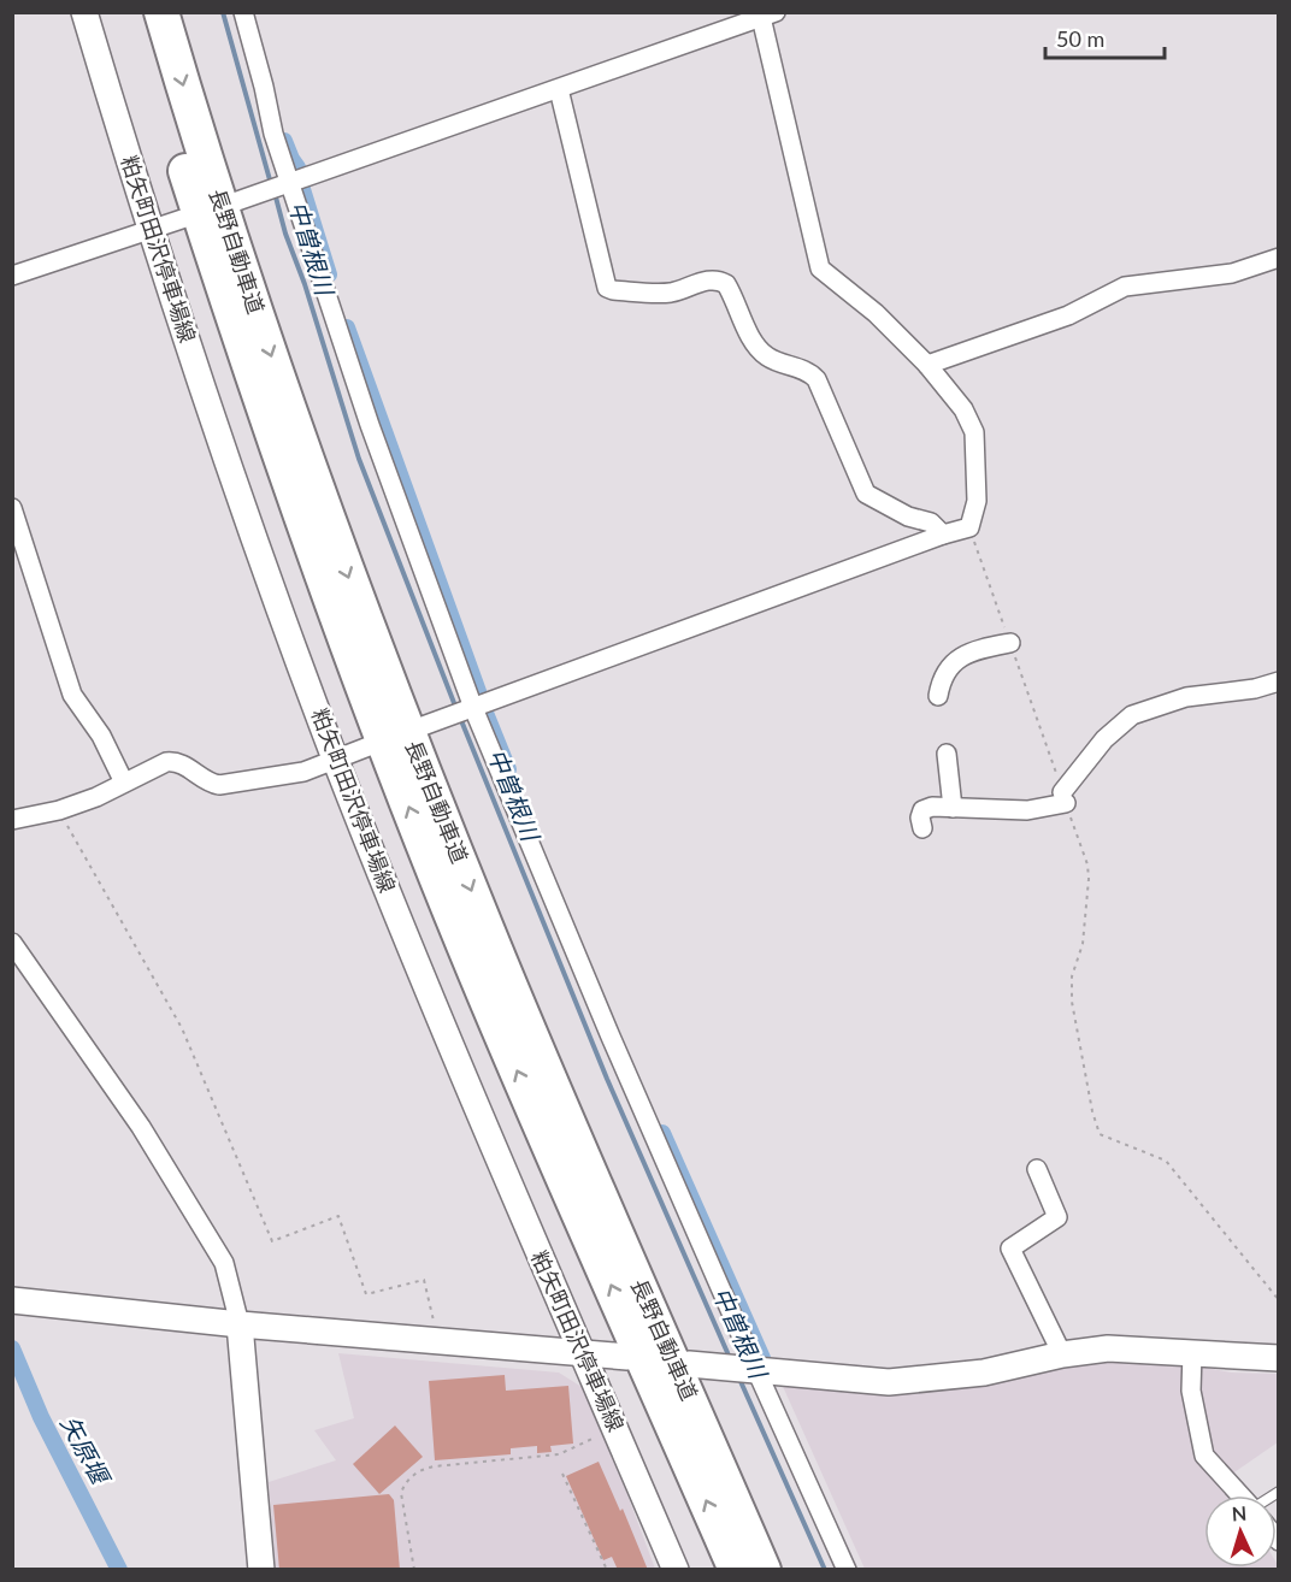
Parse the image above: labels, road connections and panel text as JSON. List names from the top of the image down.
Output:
{
  "streets": {
    "highway": ["長野自動車道"],
    "main road": ["粕矢町田沢停車場線"]
  },
  "water": ["中曽根川", "矢原堰"],
  "scale_bar": "50 m",
  "north": "top"
}
